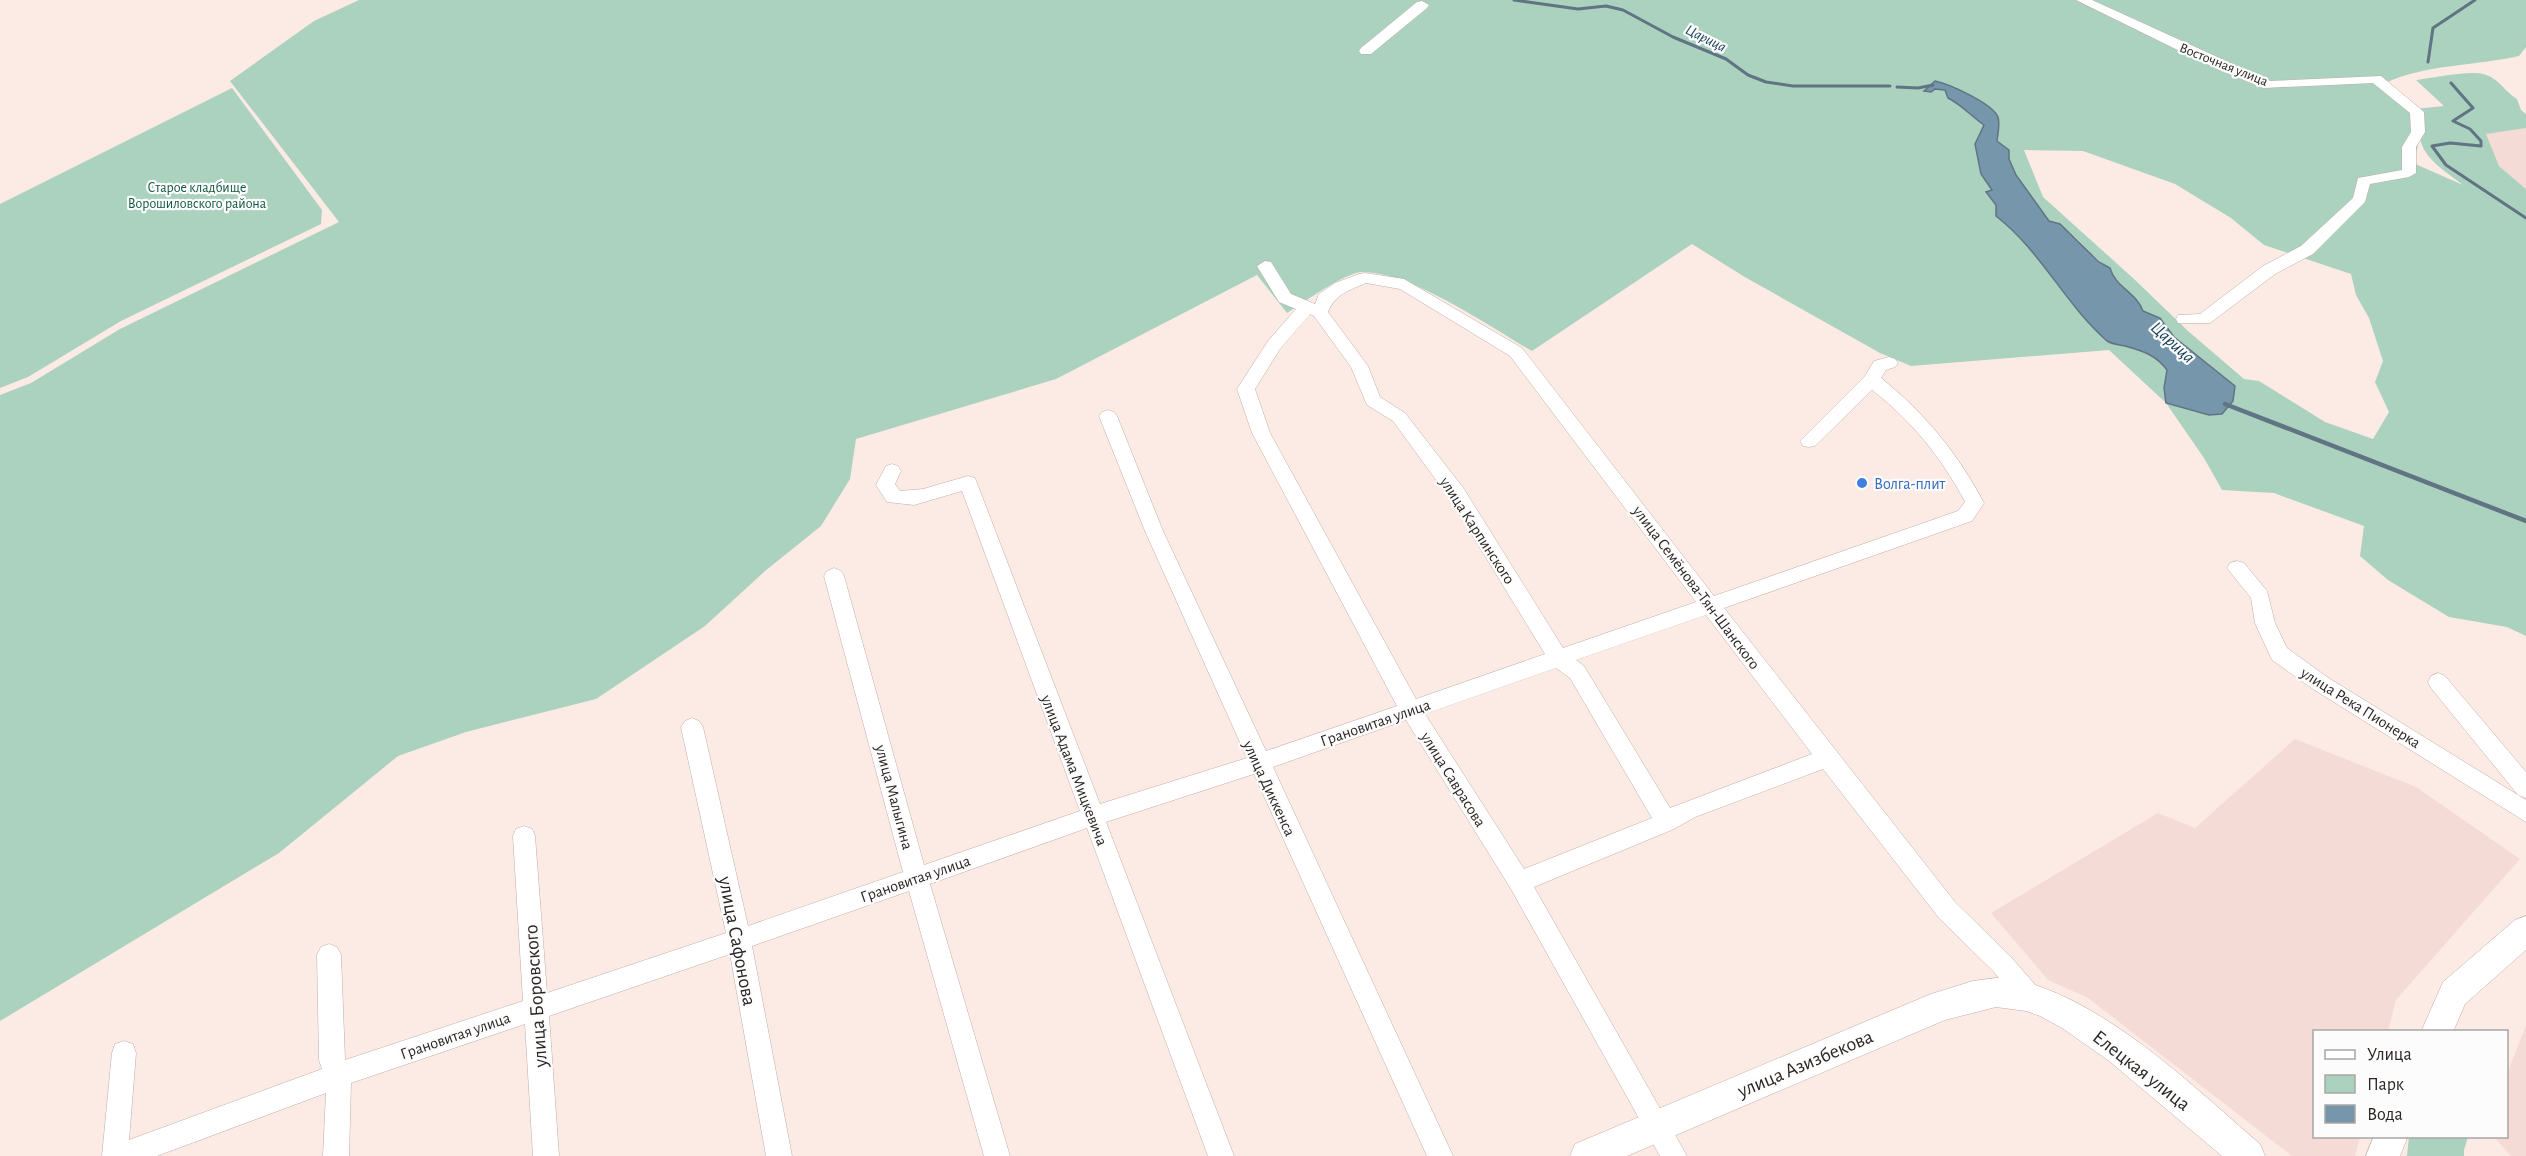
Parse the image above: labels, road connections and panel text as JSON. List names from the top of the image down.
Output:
{
  "streets": {
    "main road": ["улица Азизбекова", "Елецкая улица"],
    "street": [
      "Восточная улица",
      "улица Карпинского",
      "улица Семёнова-Тян-Шанского",
      "улица Река Пионерка",
      "Грановитая улица",
      "улица Адама Мицкевича",
      "улица Саврасова",
      "улица Диккенса",
      "улица Малыгина",
      "улица Сафонова",
      "улица Боровского"
    ]
  },
  "crossings": [
    ["улица Карпинского", "улица Семёнова-Тян-Шанского"],
    ["улица Карпинского", "Грановитая улица"],
    ["улица Карпинского", "улица Саврасова"],
    ["улица Семёнова-Тян-Шанского", "Грановитая улица"],
    ["улица Семёнова-Тян-Шанского", "улица Саврасова"],
    ["улица Семёнова-Тян-Шанского", "улица Азизбекова"],
    ["улица Семёнова-Тян-Шанского", "Елецкая улица"],
    ["Грановитая улица", "улица Адама Мицкевича"],
    ["Грановитая улица", "улица Саврасова"],
    ["Грановитая улица", "улица Диккенса"],
    ["Грановитая улица", "улица Малыгина"],
    ["Грановитая улица", "улица Сафонова"],
    ["Грановитая улица", "улица Боровского"],
    ["улица Саврасова", "улица Азизбекова"],
    ["улица Азизбекова", "Елецкая улица"]
  ],
  "water": ["Царица"],
  "parks": ["Старое кладбище Ворошиловского района"],
  "places": ["Волга-плит"],
  "legend": ["Улица", "Парк", "Вода"]
}
